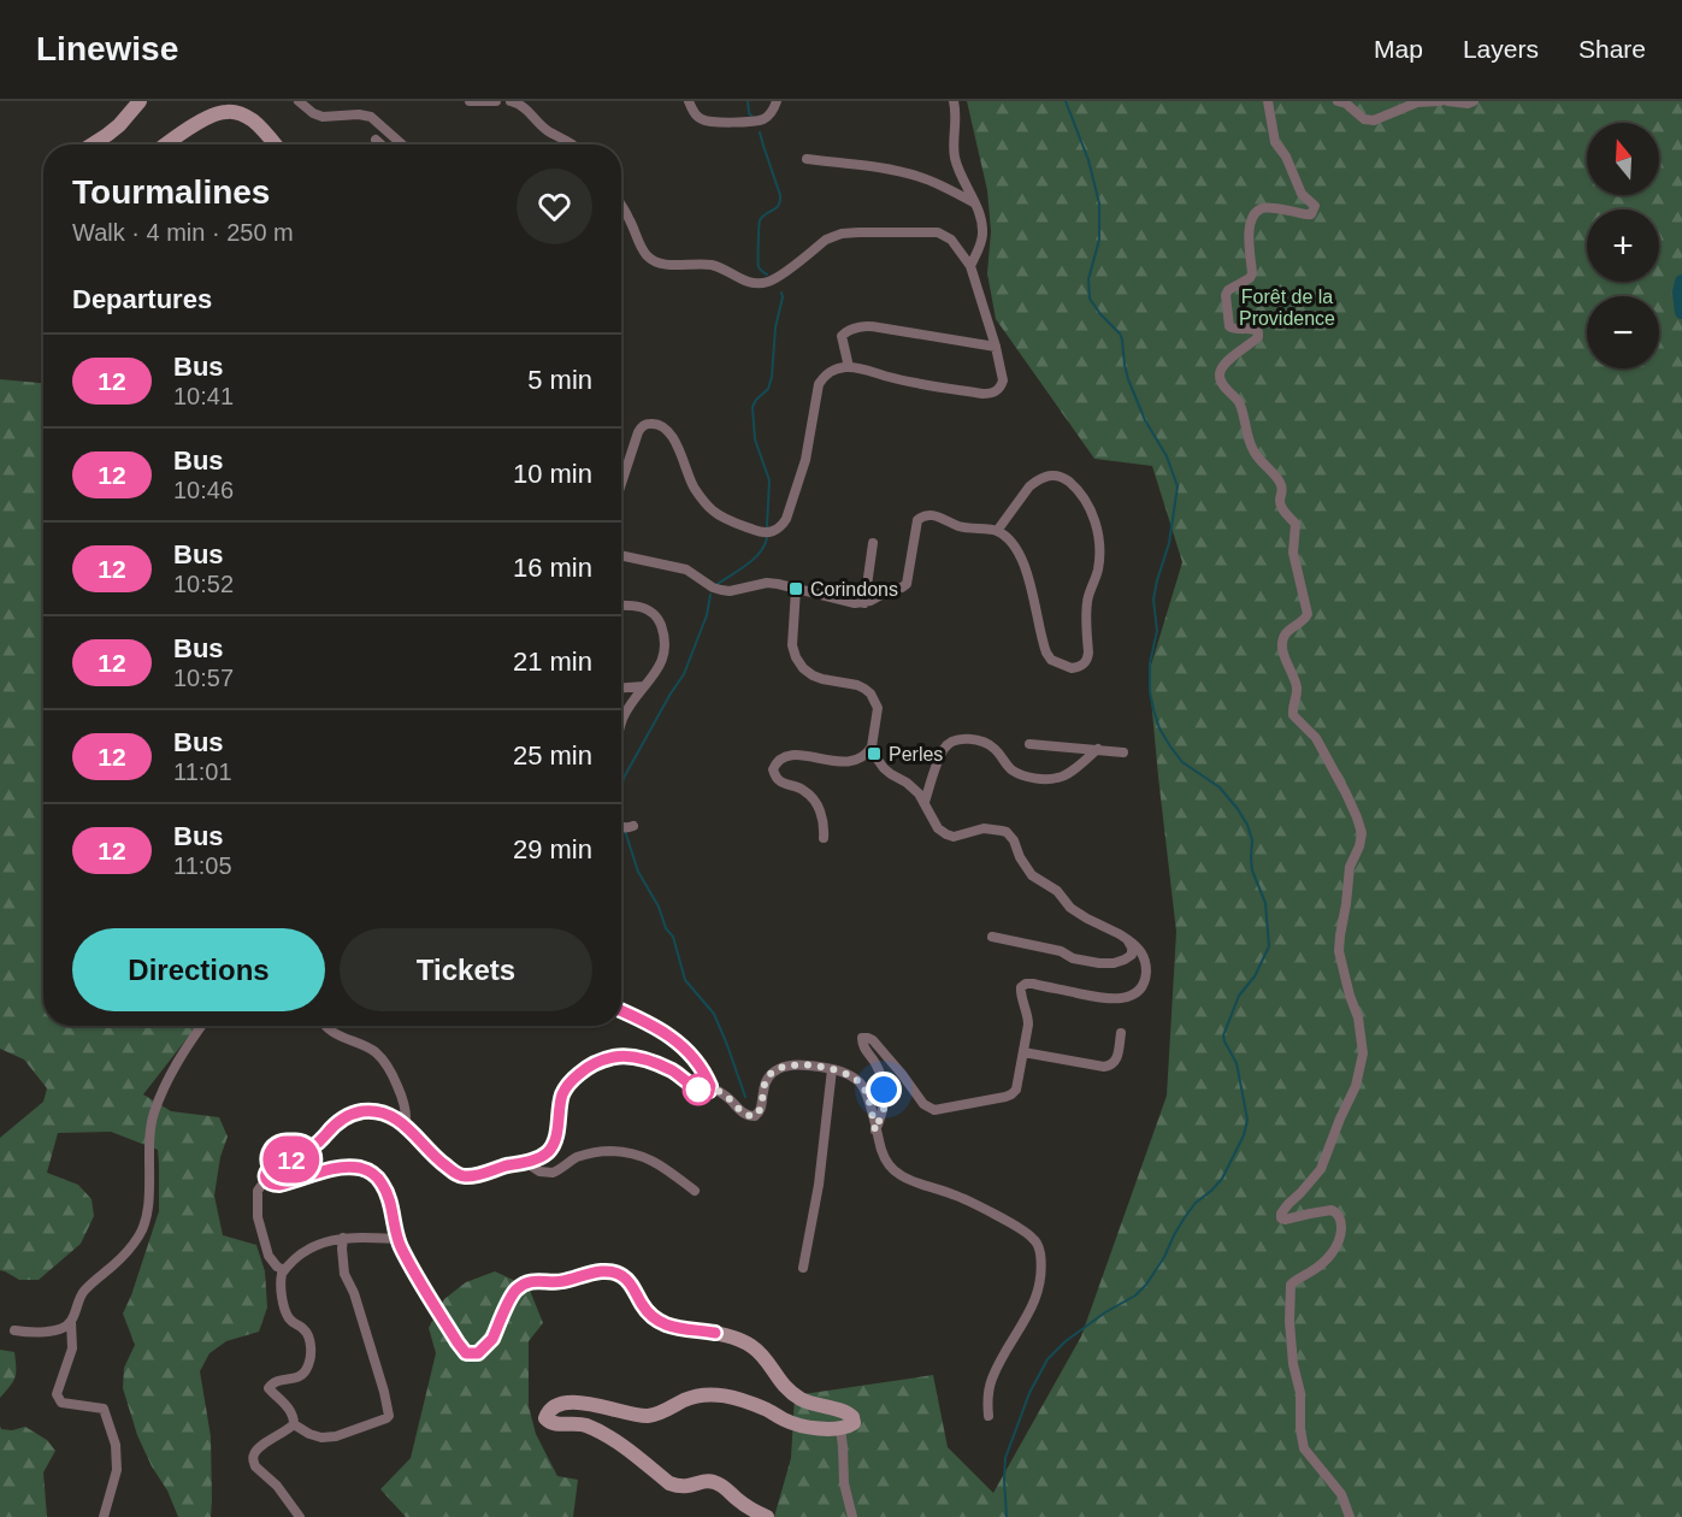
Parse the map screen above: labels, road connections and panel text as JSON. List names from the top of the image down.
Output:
{
  "parks": ["Forêt de la Providence"],
  "places": {
    "transit": ["Corindons", "Perles"]
  },
  "lines": ["bus line 12"],
  "north": "top",
  "page": {
    "header": "Linewise",
    "nav": ["Map", "Layers", "Share"],
    "on_map": "12",
    "map_buttons": ["+", "−"],
    "heading": [
      ["Tourmalines", "Walk · 4 min · 250 m"],
      "Departures"
    ],
    "list": [
      {
        "mark": "12",
        "name": "Bus",
        "note": "10:41",
        "value": "5 min"
      },
      {
        "mark": "12",
        "name": "Bus",
        "note": "10:46",
        "value": "10 min"
      },
      {
        "mark": "12",
        "name": "Bus",
        "note": "10:52",
        "value": "16 min"
      },
      {
        "mark": "12",
        "name": "Bus",
        "note": "10:57",
        "value": "21 min"
      },
      {
        "mark": "12",
        "name": "Bus",
        "note": "11:01",
        "value": "25 min"
      },
      {
        "mark": "12",
        "name": "Bus",
        "note": "11:05",
        "value": "29 min"
      }
    ],
    "buttons": ["Directions", "Tickets"]
  }
}
